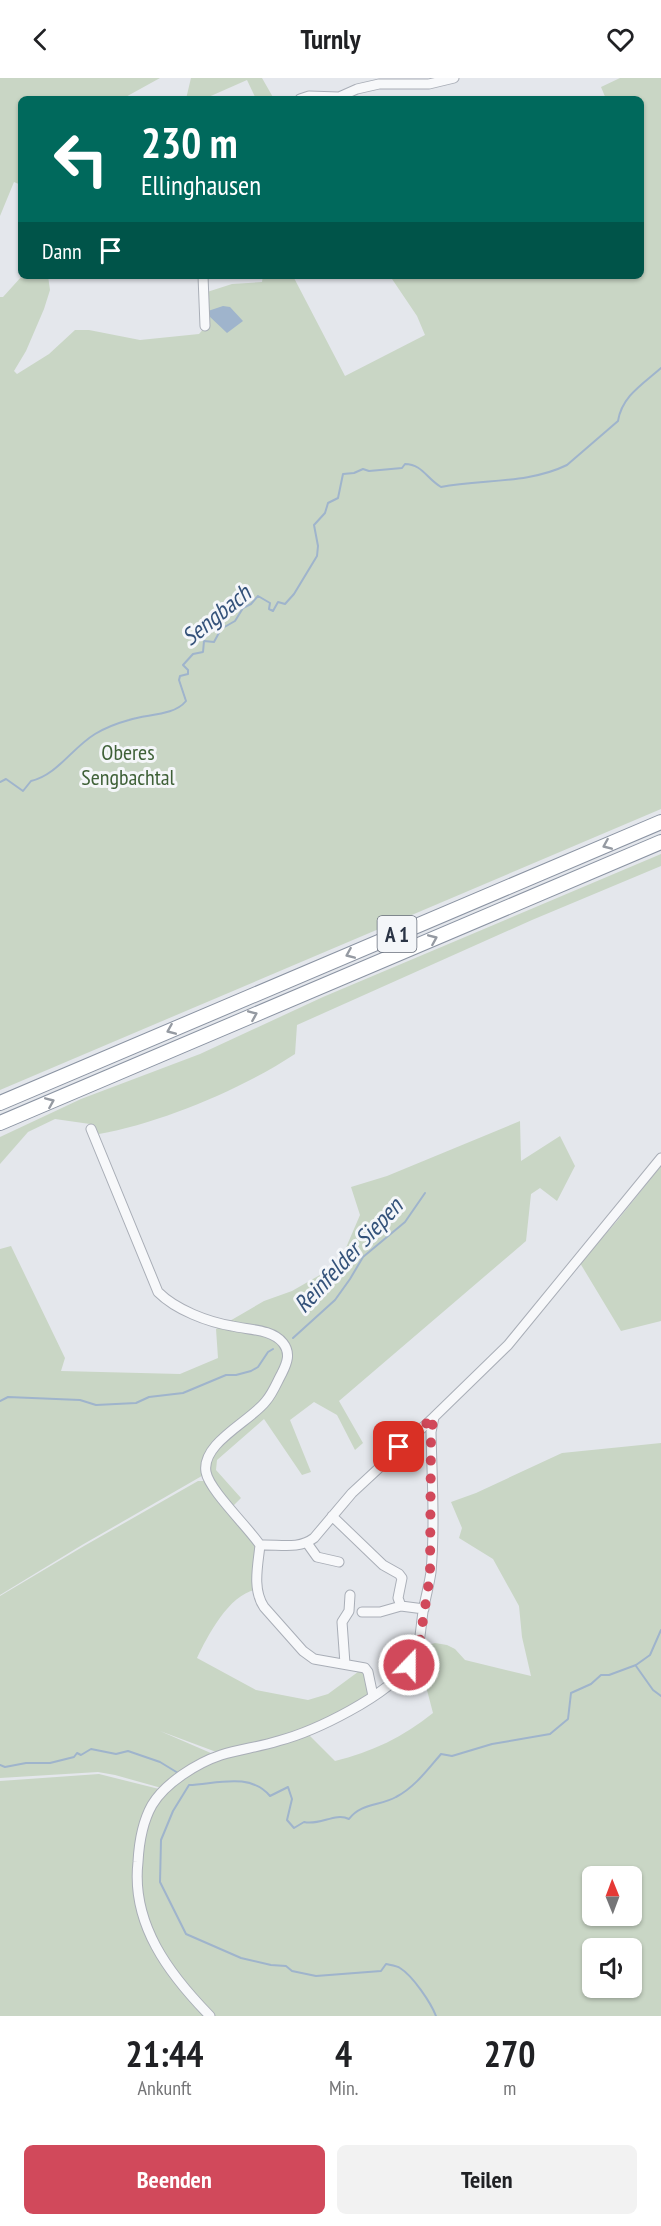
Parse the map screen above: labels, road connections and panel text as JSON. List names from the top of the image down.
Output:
{
  "streets": {
    "highway": ["A 1"]
  },
  "water": ["Sengbach", "Reinfelder Siepen"],
  "parks": ["Oberes Sengbachtal"],
  "north": "top",
  "page": {
    "header": "Turnly",
    "turn": ["230 m", "Ellinghausen"],
    "then": "Dann",
    "eta": [
      "21:44",
      "Ankunft",
      "4",
      "Min.",
      "270",
      "m"
    ],
    "buttons": ["Beenden", "Teilen"]
  }
}
